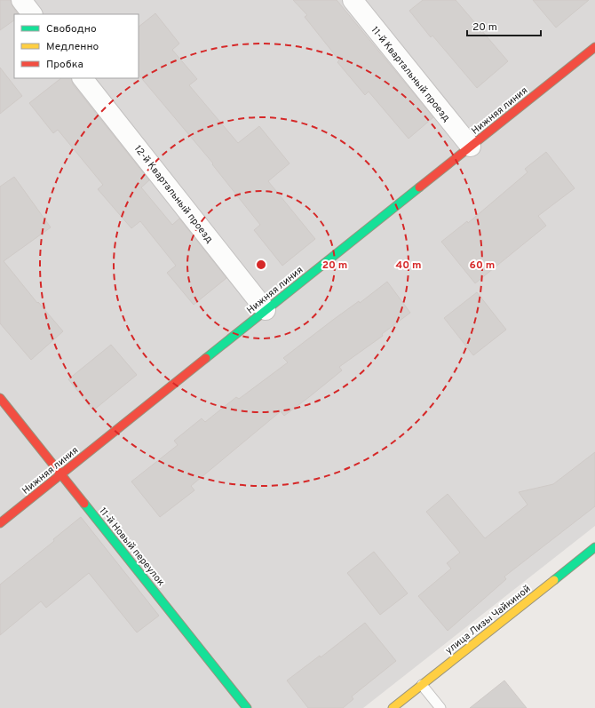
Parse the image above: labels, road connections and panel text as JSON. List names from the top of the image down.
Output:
{
  "streets": {
    "street": [
      "11-й Квартальный проезд",
      "Нижняя линия",
      "12-й Квартальный проезд",
      "11-й Новый переулок",
      "улица Лизы Чайкиной"
    ]
  },
  "crossings": [
    ["11-й Квартальный проезд", "Нижняя линия"],
    ["Нижняя линия", "12-й Квартальный проезд"],
    ["Нижняя линия", "11-й Новый переулок"]
  ],
  "legend": ["Свободно", "Медленно", "Пробка"],
  "scale_bar": "20 m",
  "rings": ["20 m", "40 m", "60 m"]
}
